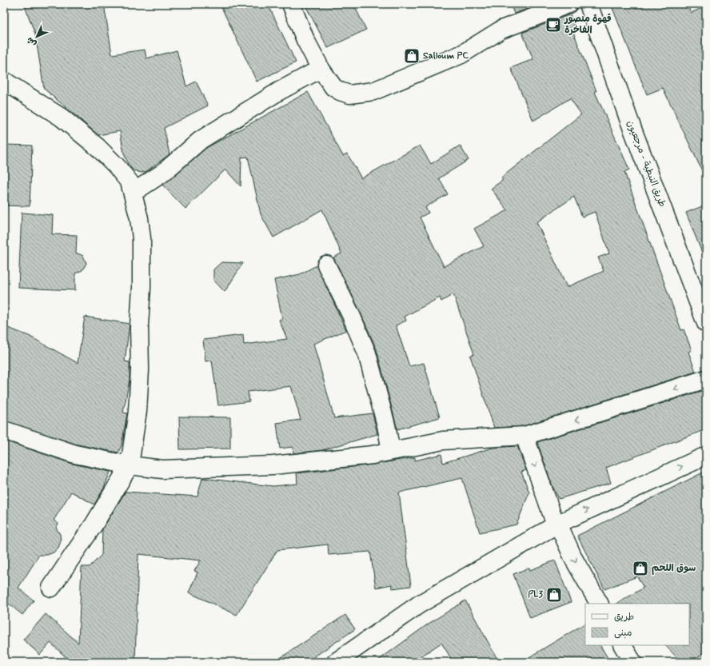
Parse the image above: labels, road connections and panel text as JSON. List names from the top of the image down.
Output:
{
  "streets": {
    "street": ["طريق النبطية - مرجعيون"]
  },
  "places": {
    "cafe": ["قهوة منصور الفاخرة"],
    "shop": ["Salloum PC", "سوق اللحم", "PL3"]
  },
  "legend": ["طريق", "مبنى"],
  "north": "bottom left"
}
